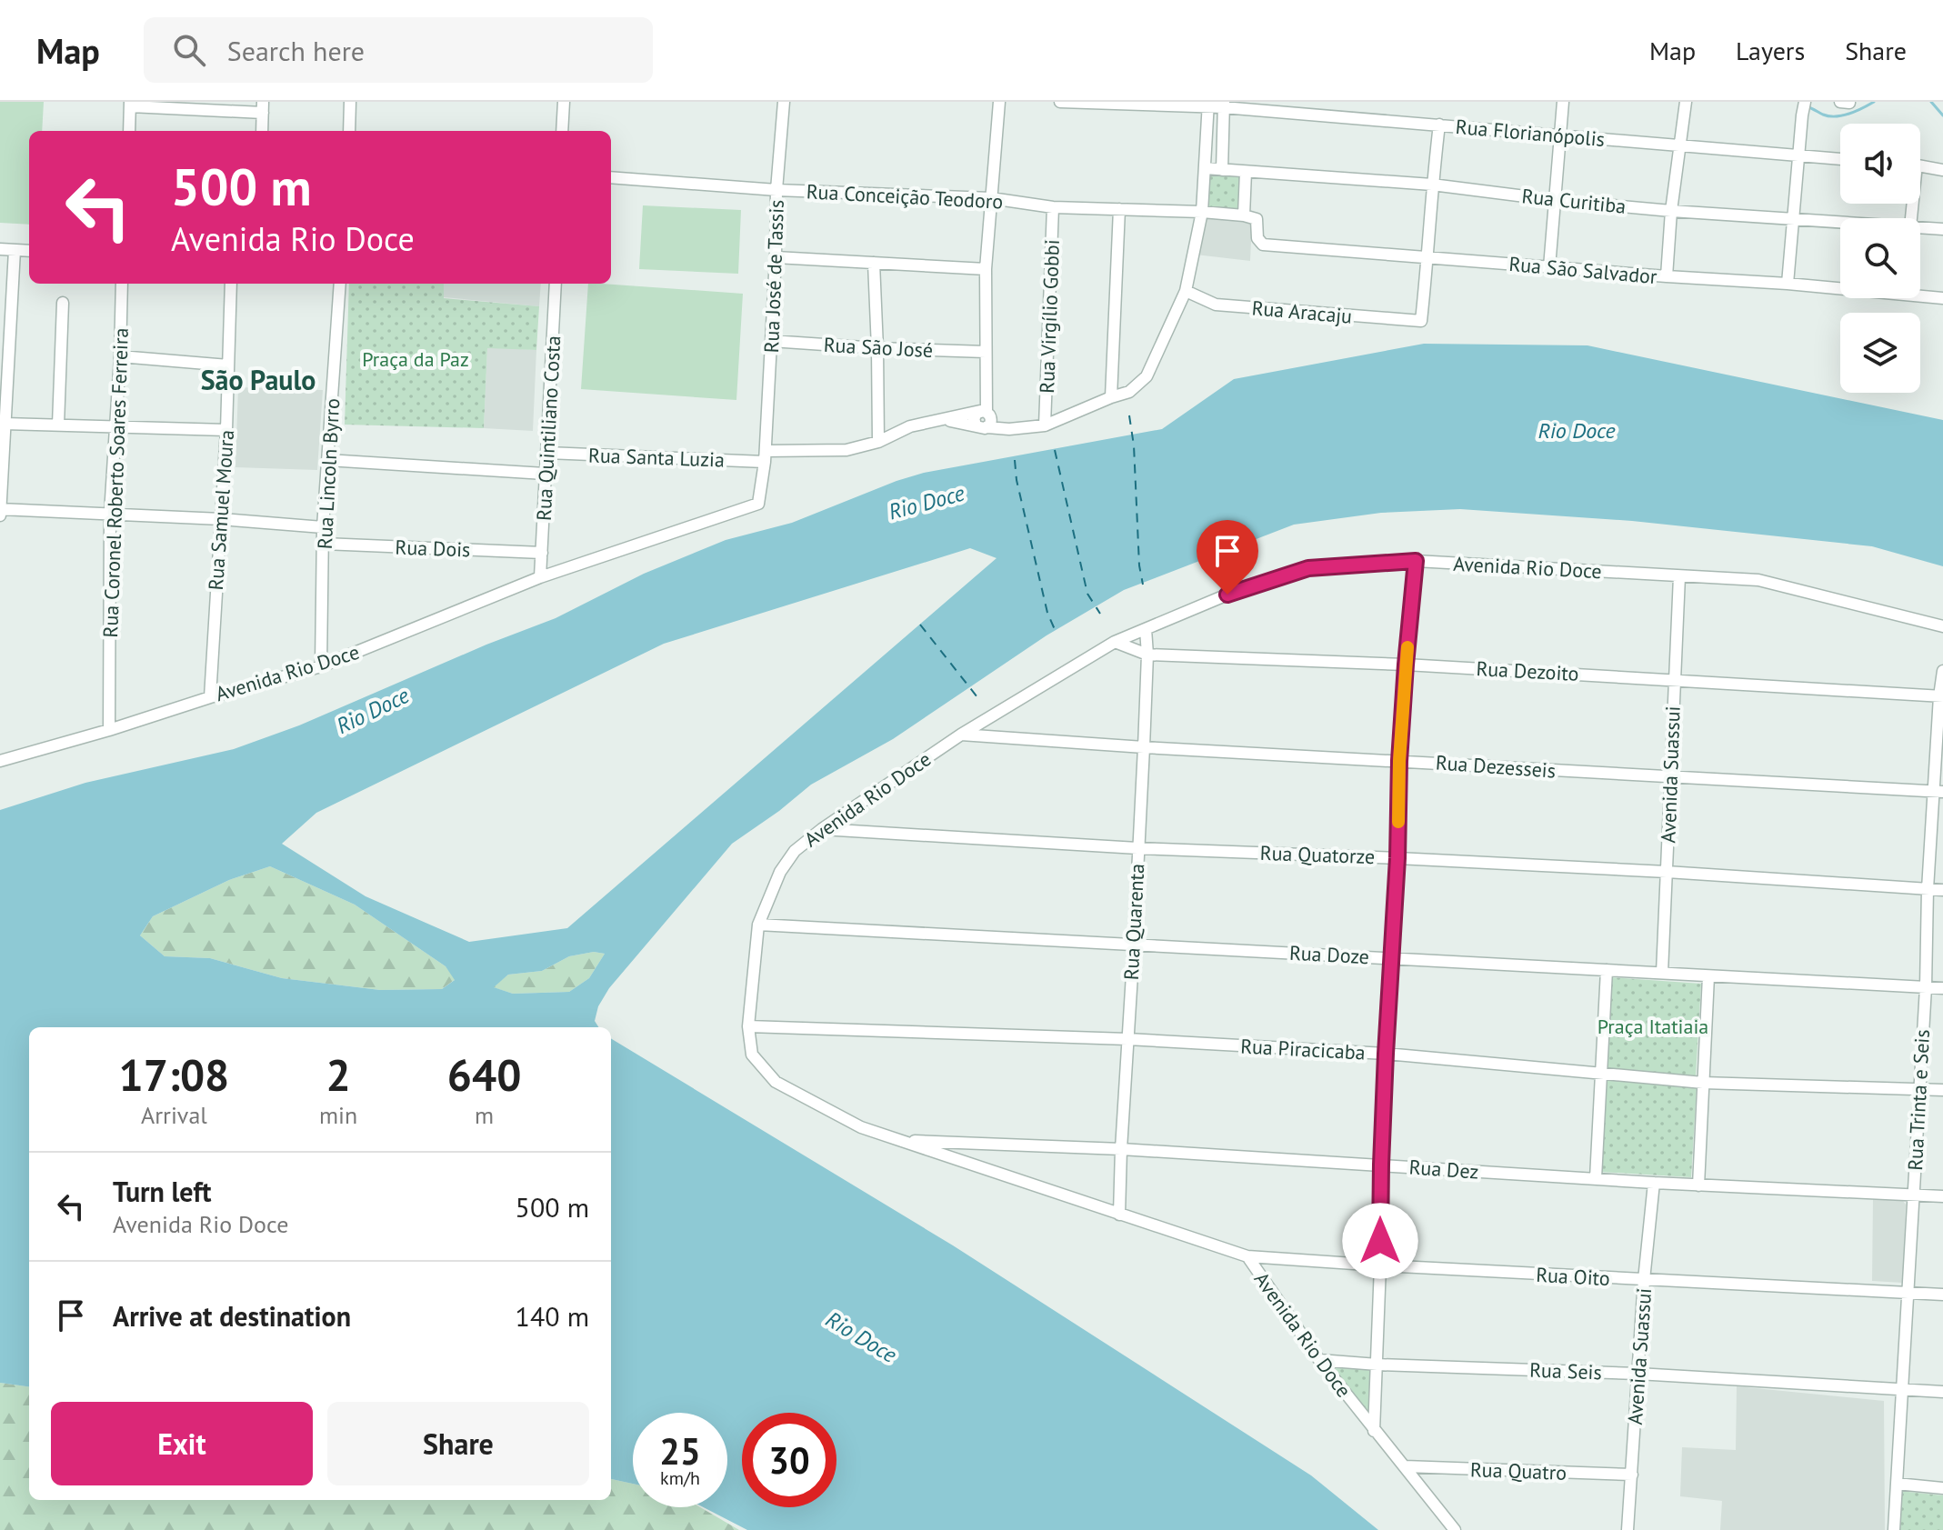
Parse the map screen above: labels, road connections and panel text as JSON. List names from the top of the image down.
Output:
{
  "streets": {
    "street": [
      "Rua Florianópolis",
      "Rua Conceição Teodoro",
      "Rua Curitiba",
      "Rua São Salvador",
      "Rua José de Tassis",
      "Rua Aracaju",
      "Rua Virgílio Gobbi",
      "Rua São José",
      "Rua Quintiliano Costa",
      "Rua Santa Luzia",
      "Rua Lincoln Byrro",
      "Rua Coronel Roberto Soares Ferreira",
      "Rua Samuel Moura",
      "Rua Dois",
      "Avenida Rio Doce",
      "Rua Dezoito",
      "Rua Dezesseis",
      "Avenida Suassui",
      "Rua Quatorze",
      "Rua Quarenta",
      "Rua Doze",
      "Rua Piracicaba",
      "Rua Trinta e Seis",
      "Rua Dez",
      "Rua Oito",
      "Rua Seis",
      "Rua Quatro"
    ]
  },
  "crossings": [
    ["Rua Conceição Teodoro", "Rua São Salvador"],
    ["Rua Conceição Teodoro", "Rua José de Tassis"],
    ["Rua Conceição Teodoro", "Rua Virgílio Gobbi"],
    ["Rua São Salvador", "Rua Aracaju"],
    ["Rua José de Tassis", "Rua São José"],
    ["Rua José de Tassis", "Rua Santa Luzia"],
    ["Rua José de Tassis", "Avenida Rio Doce"],
    ["Rua Quintiliano Costa", "Rua Santa Luzia"],
    ["Rua Quintiliano Costa", "Rua Dois"],
    ["Rua Quintiliano Costa", "Avenida Rio Doce"],
    ["Rua Santa Luzia", "Avenida Rio Doce"],
    ["Rua Lincoln Byrro", "Rua Dois"],
    ["Rua Lincoln Byrro", "Avenida Rio Doce"],
    ["Rua Coronel Roberto Soares Ferreira", "Avenida Rio Doce"],
    ["Rua Samuel Moura", "Avenida Rio Doce"],
    ["Avenida Rio Doce", "Rua Dezoito"],
    ["Avenida Rio Doce", "Rua Dezesseis"],
    ["Avenida Rio Doce", "Avenida Suassui"],
    ["Avenida Rio Doce", "Rua Quatorze"],
    ["Avenida Rio Doce", "Rua Quarenta"],
    ["Avenida Rio Doce", "Rua Doze"],
    ["Avenida Rio Doce", "Rua Piracicaba"],
    ["Avenida Rio Doce", "Rua Dez"],
    ["Avenida Rio Doce", "Rua Oito"],
    ["Avenida Rio Doce", "Rua Seis"],
    ["Avenida Rio Doce", "Rua Quatro"],
    ["Rua Dezoito", "Avenida Suassui"],
    ["Rua Dezoito", "Rua Quarenta"],
    ["Rua Dezoito", "Rua Trinta e Seis"],
    ["Rua Dezesseis", "Avenida Suassui"],
    ["Rua Dezesseis", "Rua Quarenta"],
    ["Rua Dezesseis", "Rua Trinta e Seis"],
    ["Avenida Suassui", "Rua Quatorze"],
    ["Avenida Suassui", "Rua Doze"],
    ["Avenida Suassui", "Rua Dez"],
    ["Avenida Suassui", "Rua Oito"],
    ["Avenida Suassui", "Rua Seis"],
    ["Avenida Suassui", "Rua Quatro"],
    ["Rua Quatorze", "Rua Quarenta"],
    ["Rua Quatorze", "Rua Trinta e Seis"],
    ["Rua Quarenta", "Rua Doze"],
    ["Rua Quarenta", "Rua Piracicaba"],
    ["Rua Quarenta", "Rua Dez"],
    ["Rua Doze", "Rua Trinta e Seis"],
    ["Rua Piracicaba", "Rua Trinta e Seis"],
    ["Rua Trinta e Seis", "Rua Dez"],
    ["Rua Trinta e Seis", "Rua Oito"],
    ["Rua Trinta e Seis", "Rua Seis"]
  ],
  "districts": ["São Paulo"],
  "water": ["Rio Doce"],
  "parks": ["Praça da Paz", "Praça Itatiaia"],
  "page": {
    "header": "Map",
    "search": "Search here",
    "nav": ["Map", "Layers", "Share"],
    "turn": ["500 m", "Avenida Rio Doce"],
    "eta": [
      "17:08",
      "Arrival",
      "2",
      "min",
      "640",
      "m"
    ],
    "list": [
      {
        "name": "Turn left",
        "note": "Avenida Rio Doce",
        "value": "500 m"
      },
      {
        "name": "Arrive at destination",
        "value": "140 m"
      }
    ],
    "buttons": ["Exit", "Share"],
    "speed": "25 km/h",
    "limit": "30"
  }
}
